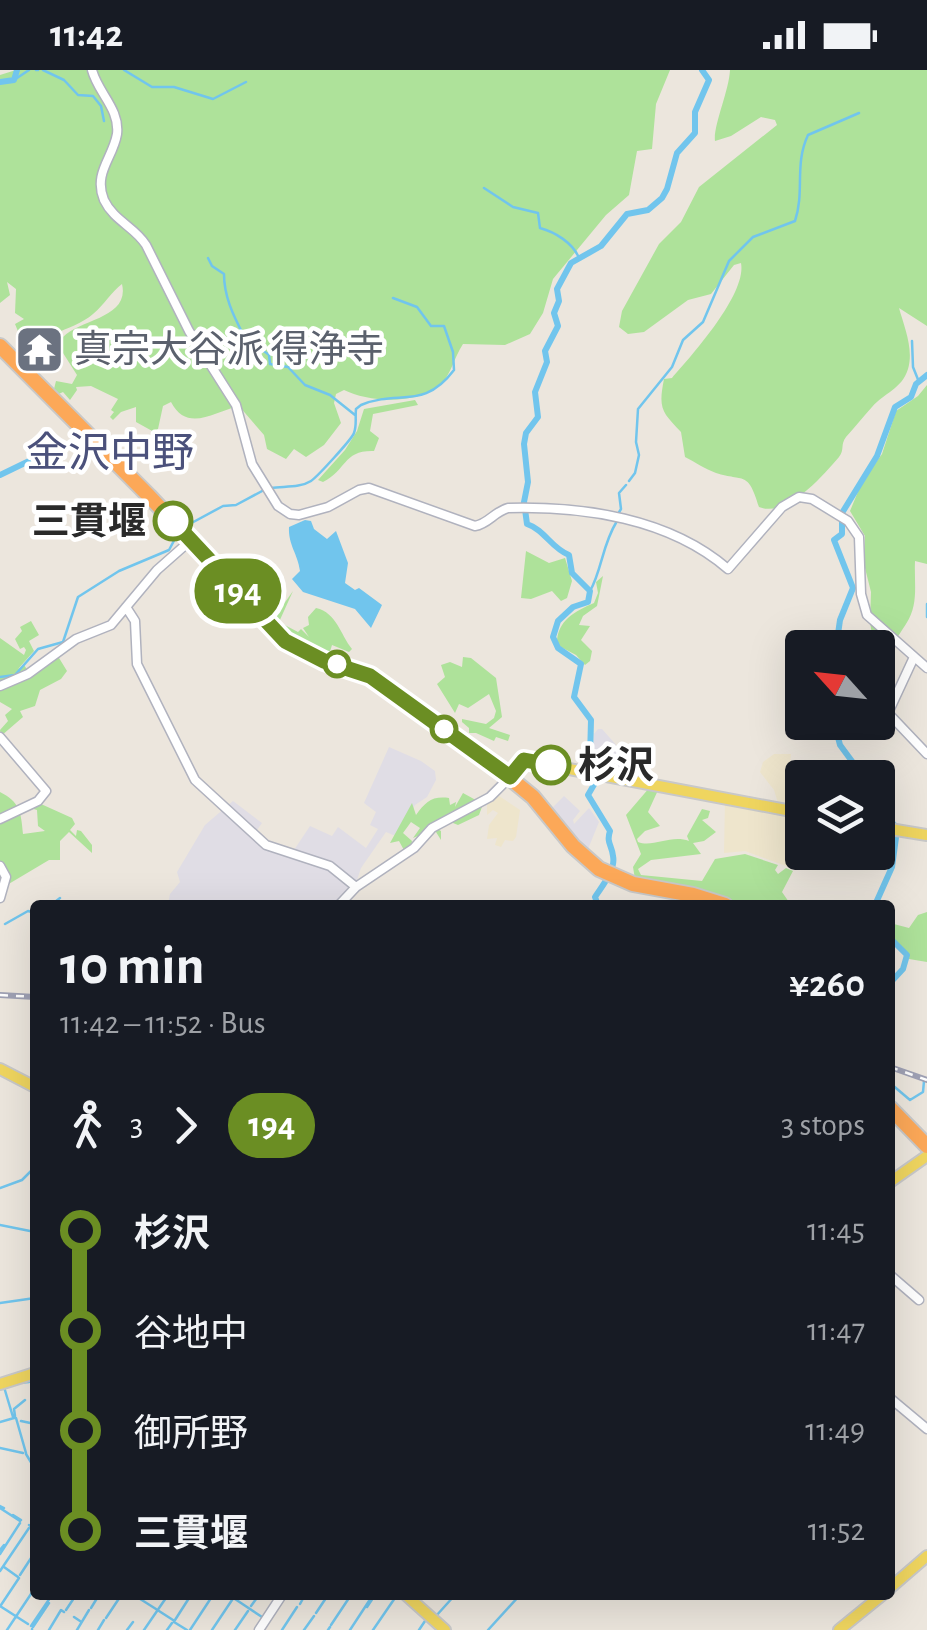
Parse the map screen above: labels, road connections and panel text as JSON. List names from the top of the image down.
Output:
{
  "districts": ["金沢中野"],
  "places": {
    "temple": ["真宗大谷派 得浄寺"],
    "other": ["三貫堰", "杉沢"]
  },
  "lines": ["bus line 194"],
  "north": "top left",
  "page": {
    "status": "11:42",
    "on_map": "194",
    "heading": ["10 min", "11:42 – 11:52 · Bus", "¥260"],
    "legs": ["3", "194", "3 stops"],
    "list": [
      {
        "name": "杉沢",
        "value": "11:45"
      },
      {
        "name": "谷地中",
        "value": "11:47"
      },
      {
        "name": "御所野",
        "value": "11:49"
      },
      {
        "name": "三貫堰",
        "value": "11:52"
      }
    ]
  }
}
